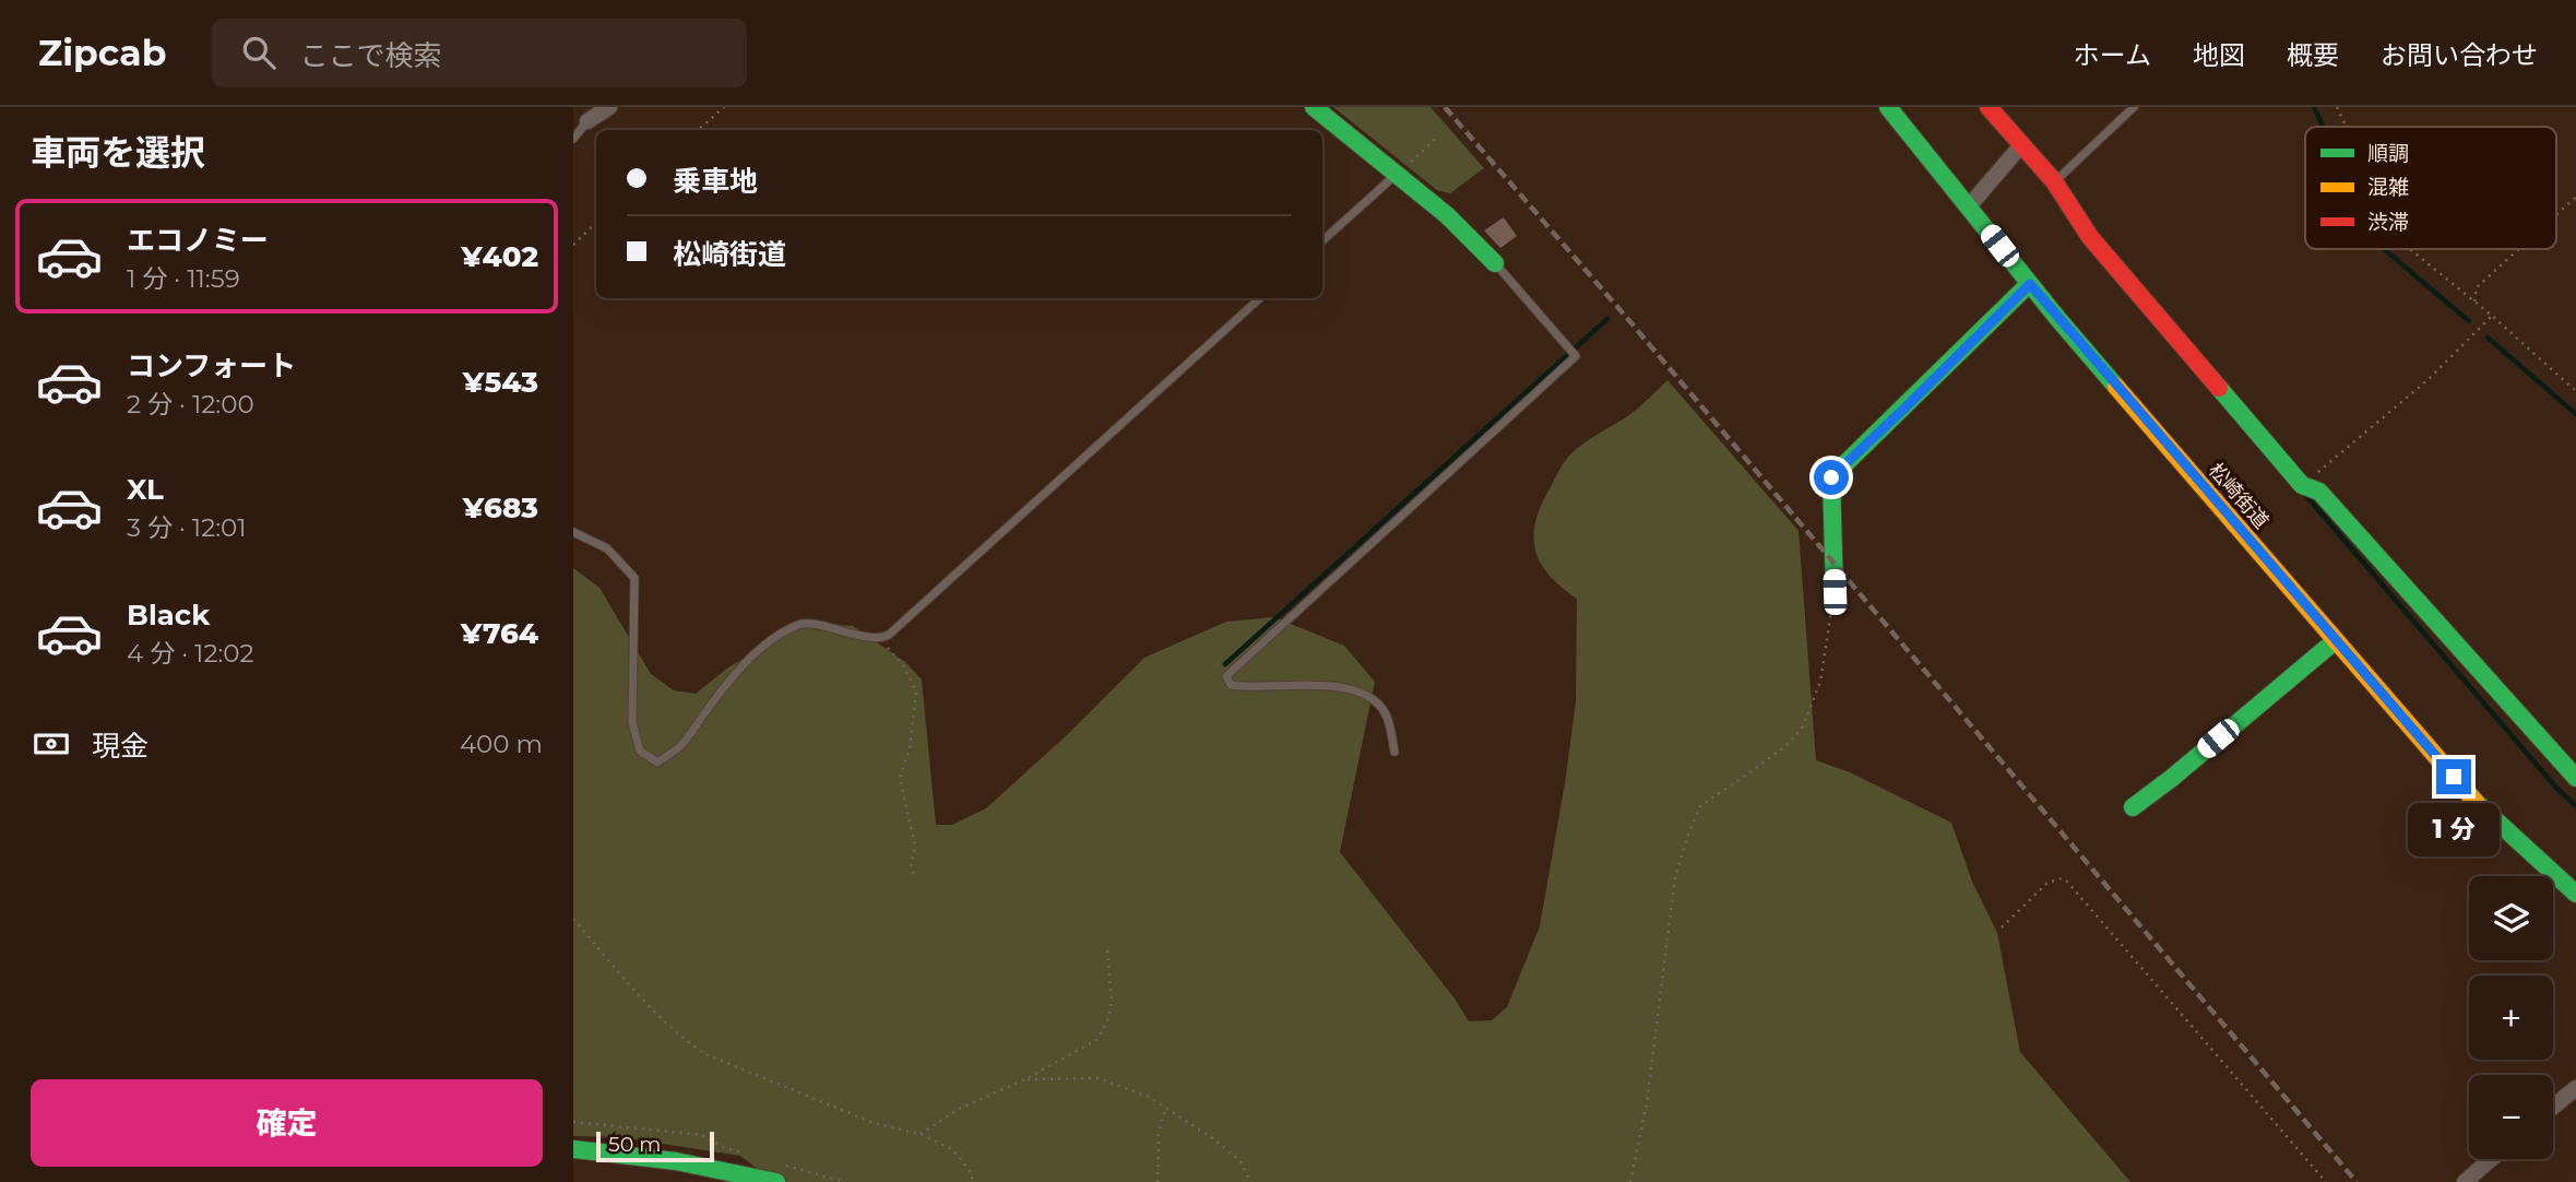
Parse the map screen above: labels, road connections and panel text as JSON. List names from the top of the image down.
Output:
{
  "streets": {
    "street": ["松崎街道"]
  },
  "legend": ["順調", "混雑", "渋滞"],
  "scale_bar": "50 m",
  "page": {
    "header": "Zipcab",
    "search": "ここで検索",
    "nav": [
      "ホーム",
      "地図",
      "概要",
      "お問い合わせ"
    ],
    "heading": "車両を選択",
    "banner": ["乗車地", "松崎街道"],
    "list": [
      {
        "name": "エコノミー",
        "note": "1 分 · 11:59",
        "value": "¥402"
      },
      {
        "name": "コンフォート",
        "note": "2 分 · 12:00",
        "value": "¥543"
      },
      {
        "name": "XL",
        "note": "3 分 · 12:01",
        "value": "¥683"
      },
      {
        "name": "Black",
        "note": "4 分 · 12:02",
        "value": "¥764"
      }
    ],
    "pay": ["現金", "400 m"],
    "bubble": "1 分",
    "map_buttons": ["+", "−"],
    "buttons": "確定",
    "scale": "50 m"
  }
}
